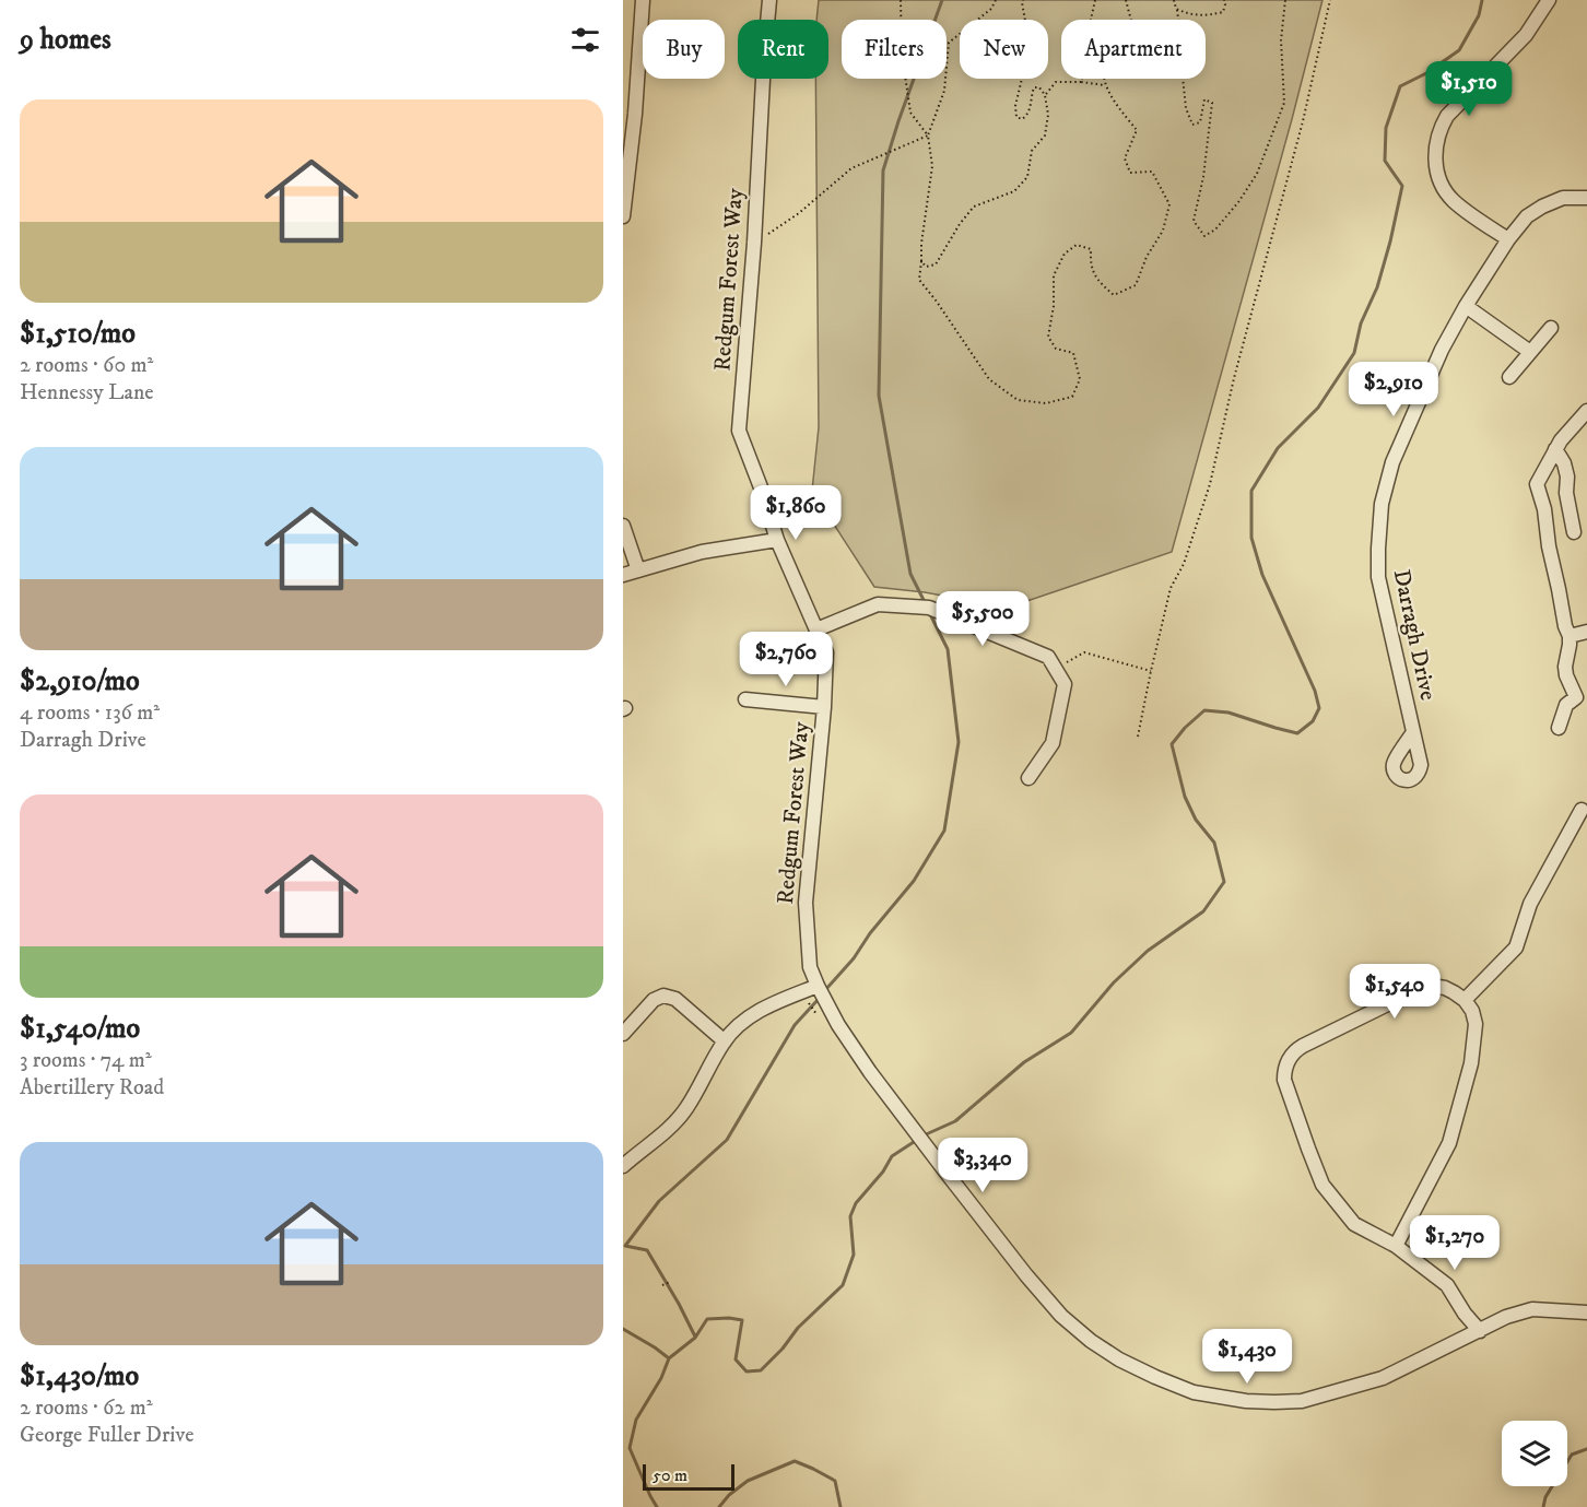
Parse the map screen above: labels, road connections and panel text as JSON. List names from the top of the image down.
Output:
{
  "streets": {
    "street": ["Redgum Forest Way", "Darragh Drive"]
  },
  "scale_bar": "50 m",
  "page": {
    "heading": "9 homes",
    "chip": [
      "Buy",
      "Rent",
      "Filters",
      "New",
      "Apartment"
    ],
    "price": [
      "$1,510",
      "$2,910",
      "$1,860",
      "$5,500",
      "$2,760",
      "$1,540",
      "$3,340",
      "$1,270",
      "$1,430"
    ],
    "list": [
      {
        "name": "$1,510/mo",
        "note": "2 rooms · 60 m² · Hennessy Lane"
      },
      {
        "name": "$2,910/mo",
        "note": "4 rooms · 136 m² · Darragh Drive"
      },
      {
        "name": "$1,540/mo",
        "note": "3 rooms · 74 m² · Abertillery Road"
      },
      {
        "name": "$1,430/mo",
        "note": "2 rooms · 62 m² · George Fuller Drive"
      }
    ],
    "scale": "50 m"
  }
}
